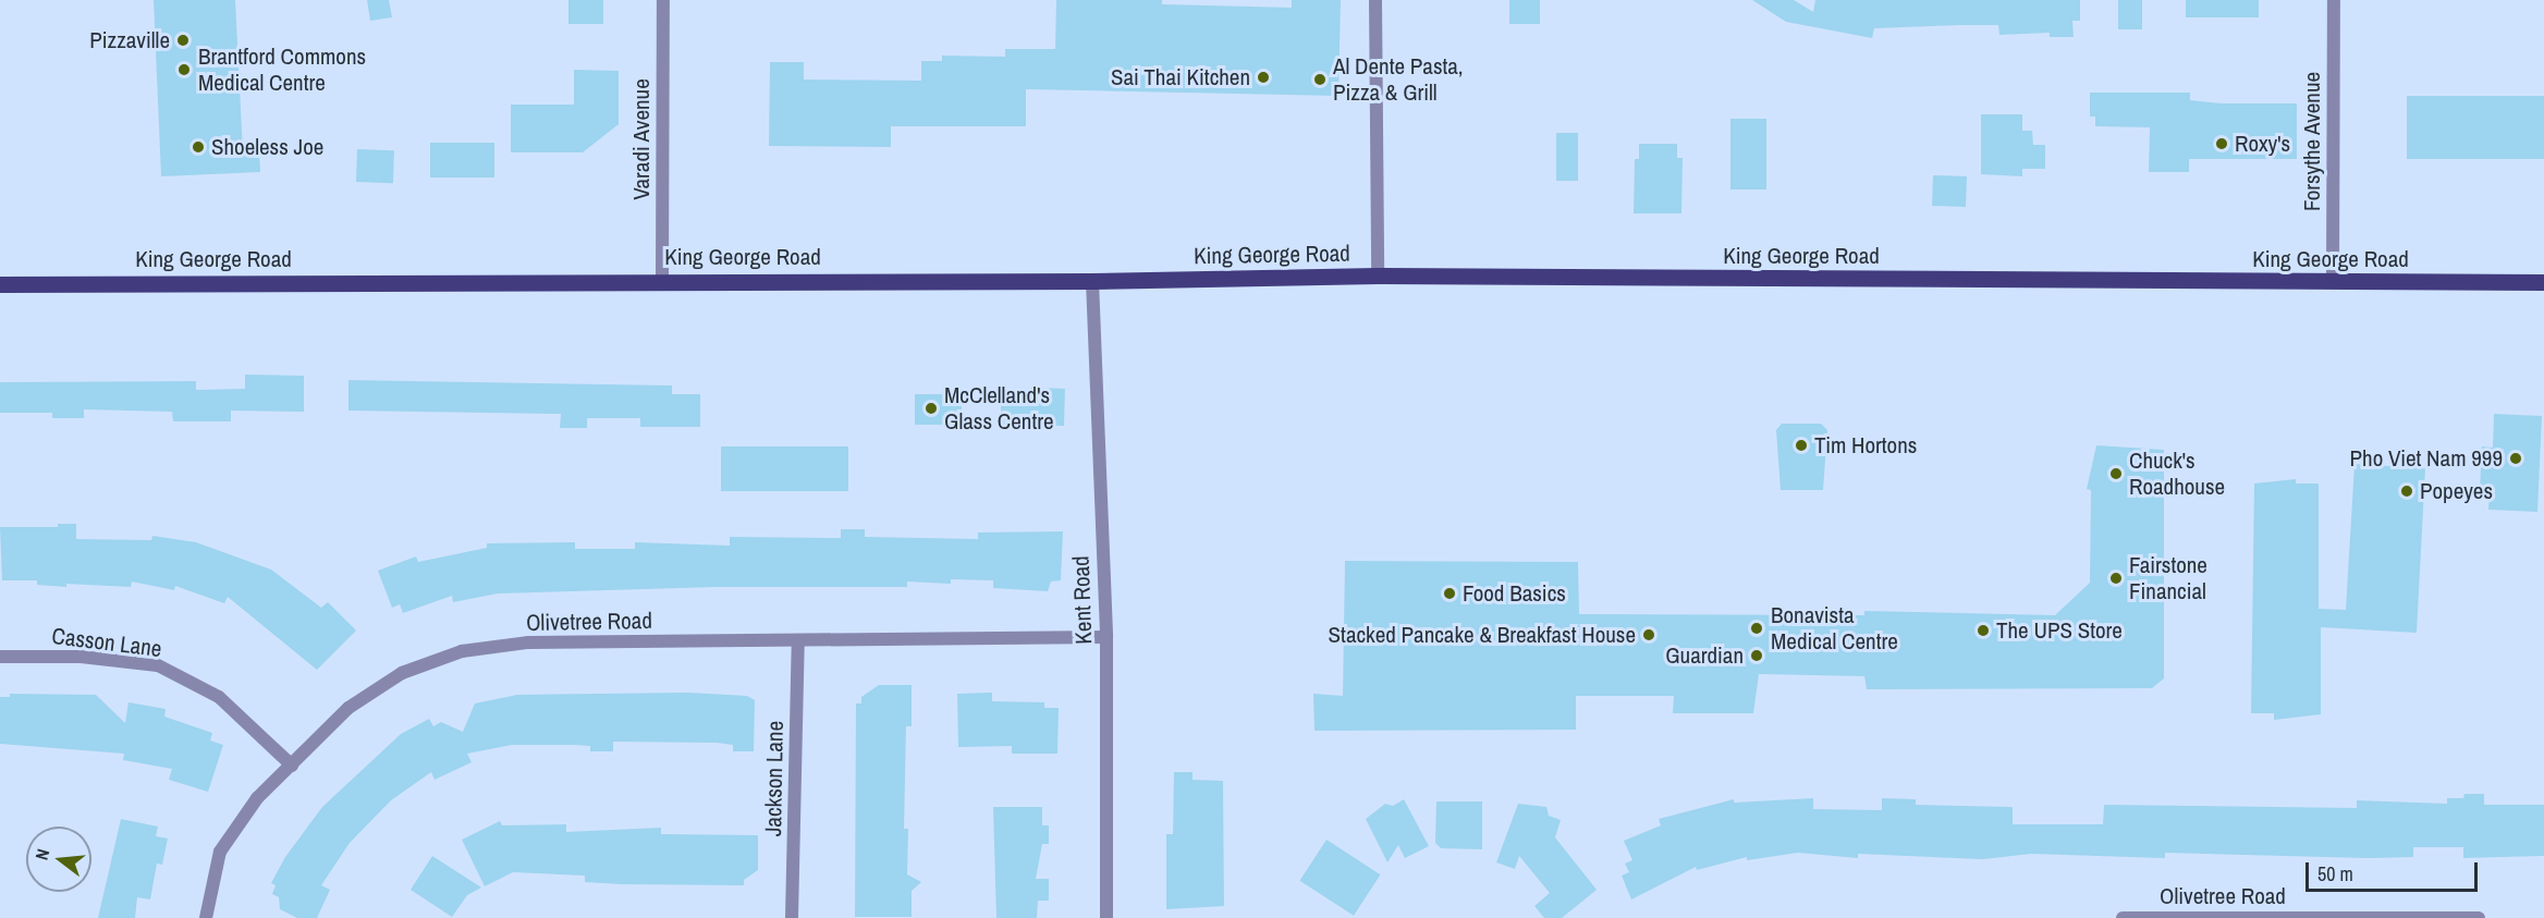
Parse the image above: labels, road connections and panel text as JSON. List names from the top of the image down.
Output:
{
  "streets": {
    "main road": ["King George Road"],
    "street": [
      "Varadi Avenue",
      "Forsythe Avenue",
      "Kent Road",
      "Olivetree Road",
      "Casson Lane",
      "Jackson Lane"
    ]
  },
  "crossings": [
    ["Varadi Avenue", "King George Road"],
    ["Forsythe Avenue", "King George Road"],
    ["King George Road", "Kent Road"],
    ["Kent Road", "Olivetree Road"],
    ["Olivetree Road", "Casson Lane"],
    ["Olivetree Road", "Jackson Lane"]
  ],
  "places": [
    "Pizzaville",
    "Brantford Commons Medical Centre",
    "Sai Thai Kitchen",
    "Al Dente Pasta, Pizza & Grill",
    "Roxy's",
    "Shoeless Joe",
    "McClelland's Glass Centre",
    "Tim Hortons",
    "Pho Viet Nam 999",
    "Chuck's Roadhouse",
    "Popeyes",
    "Fairstone Financial",
    "Food Basics",
    "Bonavista Medical Centre",
    "The UPS Store",
    "Stacked Pancake & Breakfast House",
    "Guardian"
  ],
  "scale_bar": "50 m",
  "north": "left"
}
